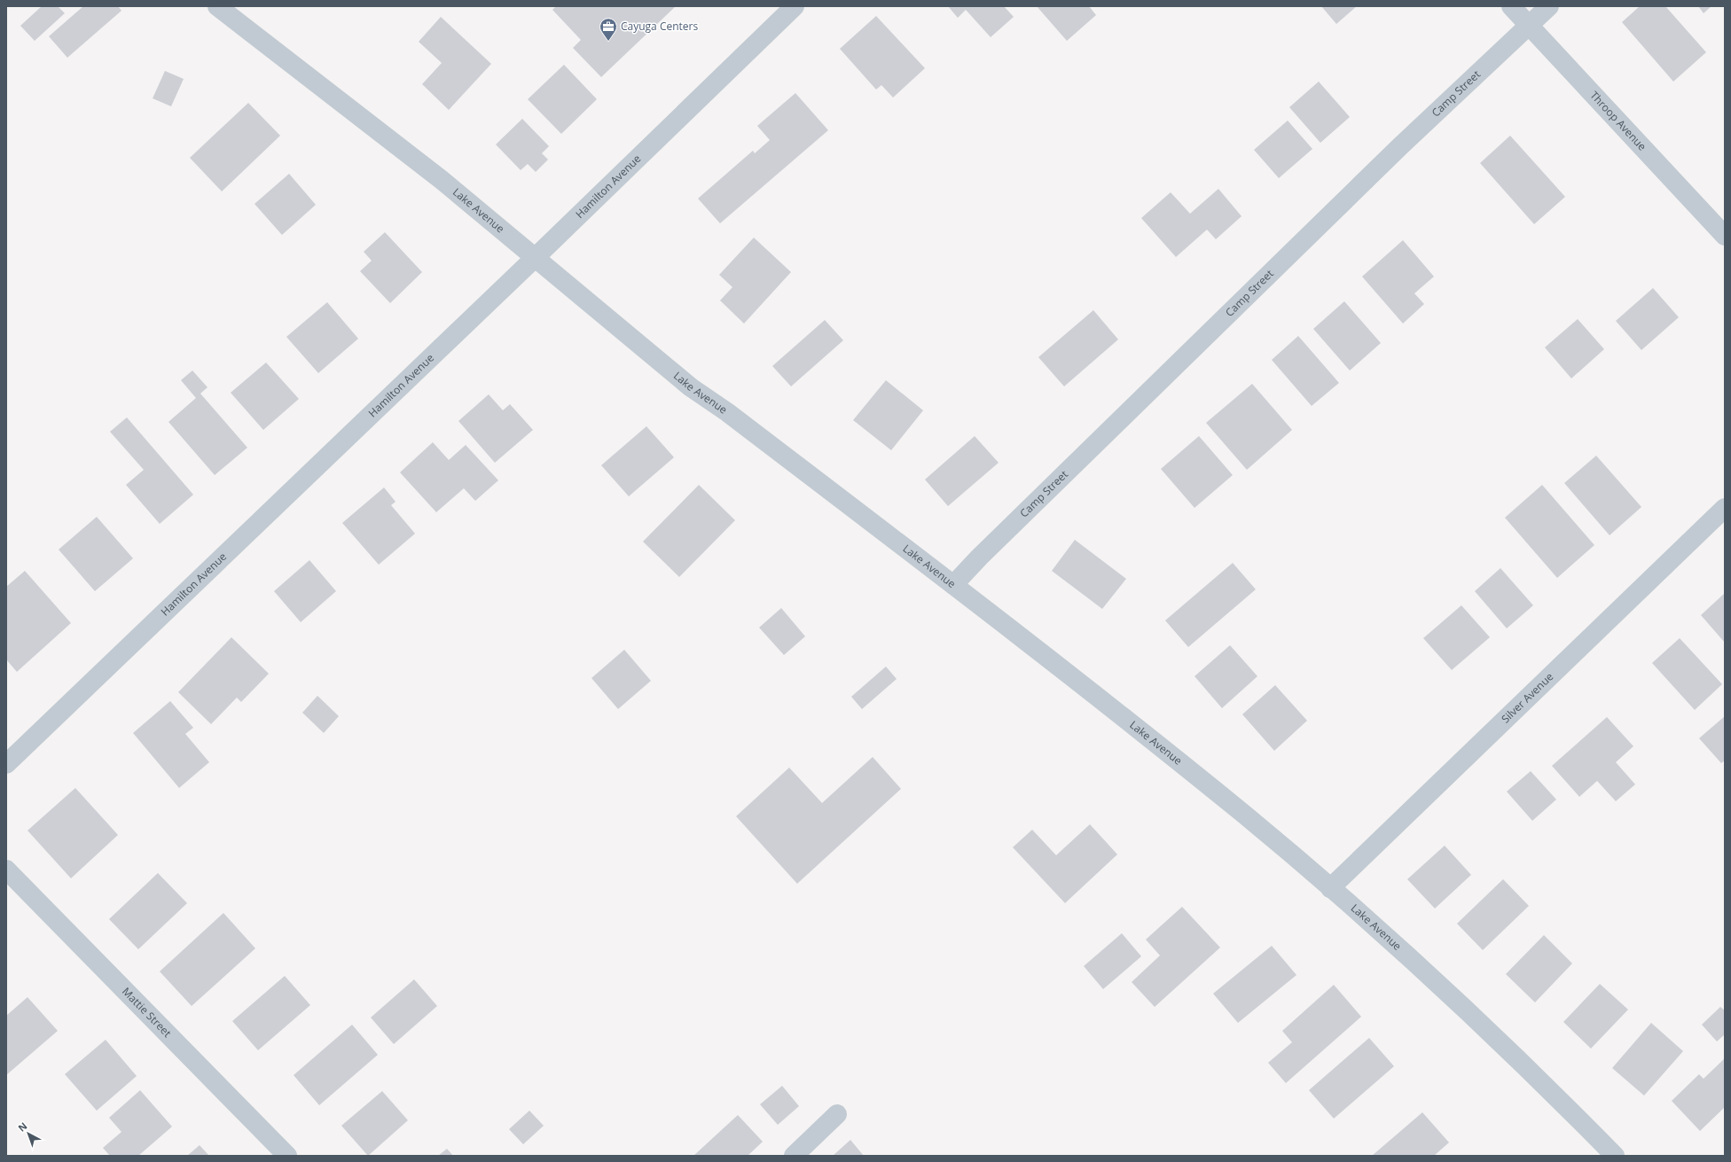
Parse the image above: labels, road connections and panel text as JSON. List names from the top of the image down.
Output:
{
  "streets": {
    "street": [
      "Camp Street",
      "Throop Avenue",
      "Hamilton Avenue",
      "Lake Avenue",
      "Silver Avenue",
      "Mattie Street"
    ]
  },
  "crossings": [
    ["Camp Street", "Throop Avenue"],
    ["Camp Street", "Lake Avenue"],
    ["Hamilton Avenue", "Lake Avenue"],
    ["Lake Avenue", "Silver Avenue"]
  ],
  "places": {
    "office": ["Cayuga Centers"]
  },
  "north": "top left"
}
